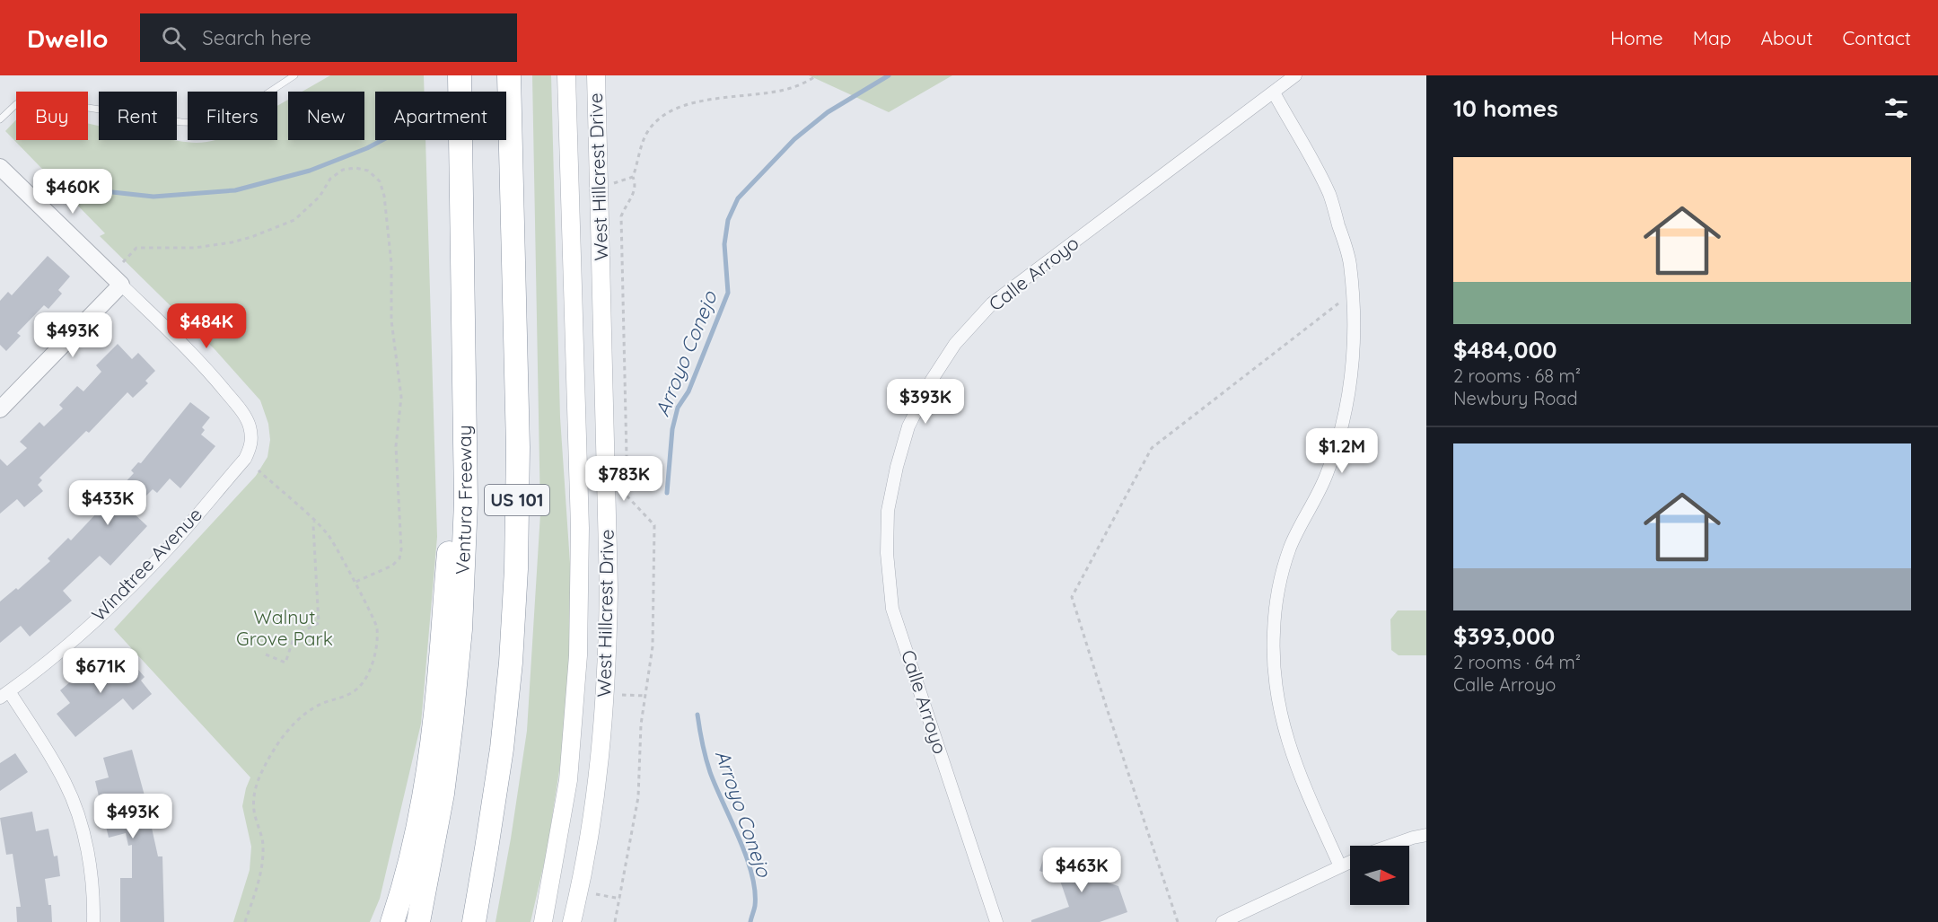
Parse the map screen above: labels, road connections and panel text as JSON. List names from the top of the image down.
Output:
{
  "streets": {
    "highway": ["Ventura Freeway", "US 101"],
    "main road": ["West Hillcrest Drive"],
    "street": ["Calle Arroyo", "Windtree Avenue"]
  },
  "water": ["Arroyo Conejo"],
  "parks": ["Walnut Grove Park"],
  "north": "right",
  "page": {
    "header": "Dwello",
    "search": "Search here",
    "nav": [
      "Home",
      "Map",
      "About",
      "Contact"
    ],
    "heading": "10 homes",
    "chip": [
      "Buy",
      "Rent",
      "Filters",
      "New",
      "Apartment"
    ],
    "list": [
      {
        "name": "$484,000",
        "note": "2 rooms · 68 m² · Newbury Road"
      },
      {
        "name": "$393,000",
        "note": "2 rooms · 64 m² · Calle Arroyo"
      }
    ],
    "price": [
      "$460K",
      "$484K",
      "$493K",
      "$393K",
      "$1.2M",
      "$783K",
      "$433K",
      "$671K",
      "$493K",
      "$463K"
    ]
  }
}
